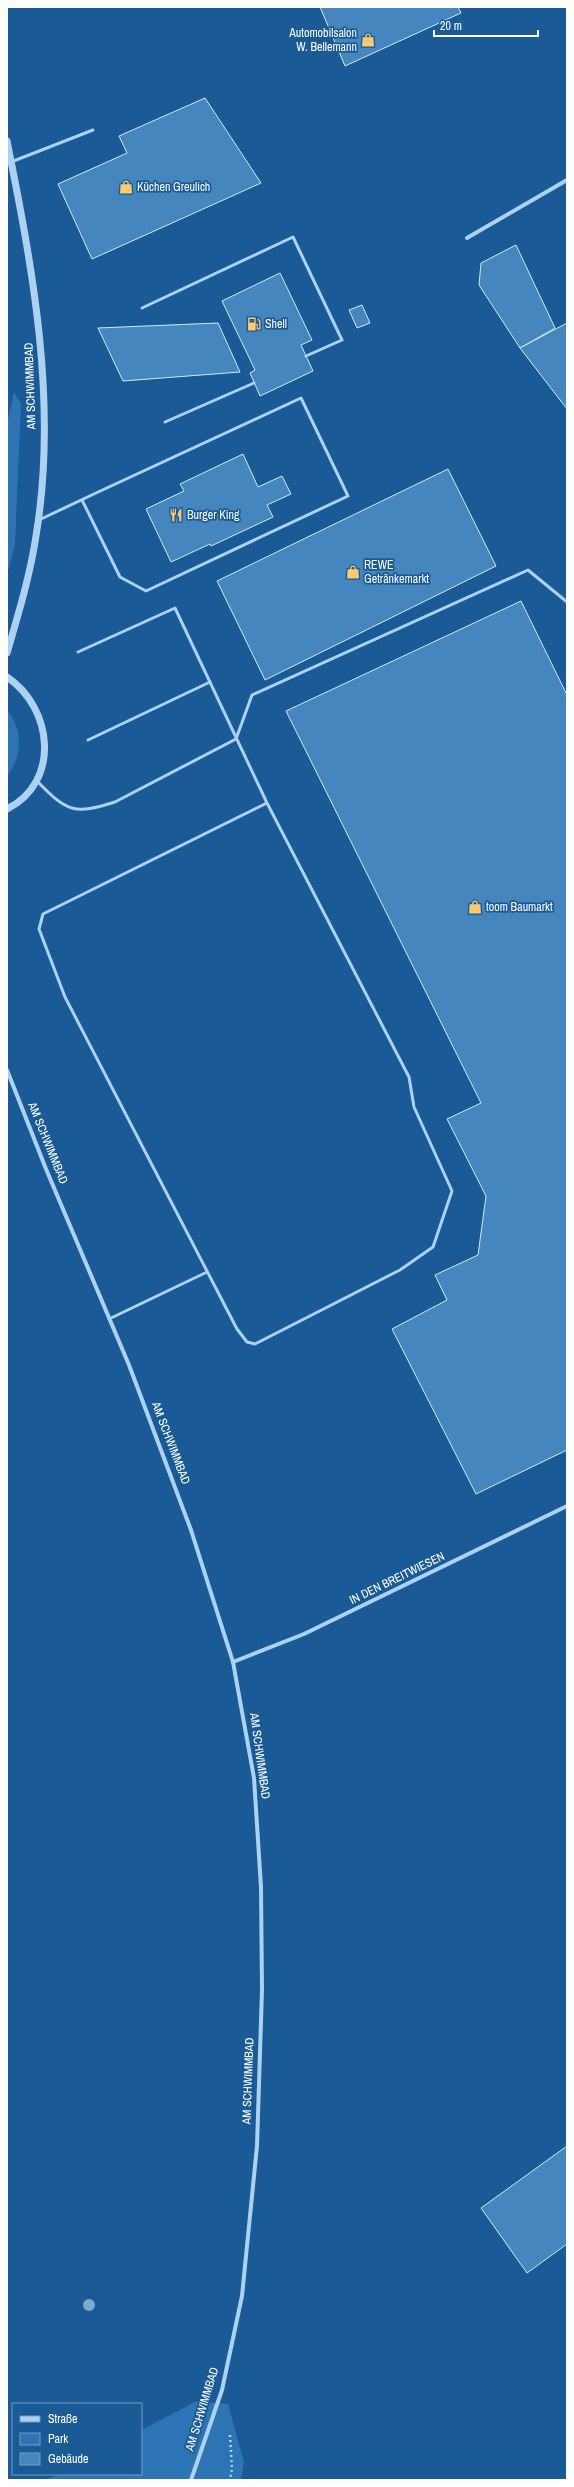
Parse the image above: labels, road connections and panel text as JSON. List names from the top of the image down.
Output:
{
  "streets": {
    "street": ["AM SCHWIMMBAD", "IN DEN BREITWIESEN"]
  },
  "crossings": [
    ["AM SCHWIMMBAD", "IN DEN BREITWIESEN"]
  ],
  "places": {
    "shop": [
      "Automobilsalon W. Bellemann",
      "Küchen Greulich",
      "REWE Getränkemarkt",
      "toom Baumarkt"
    ],
    "fuel station": ["Shell"],
    "restaurant": ["Burger King"]
  },
  "legend": ["Straße", "Park", "Gebäude"],
  "scale_bar": "20 m"
}
